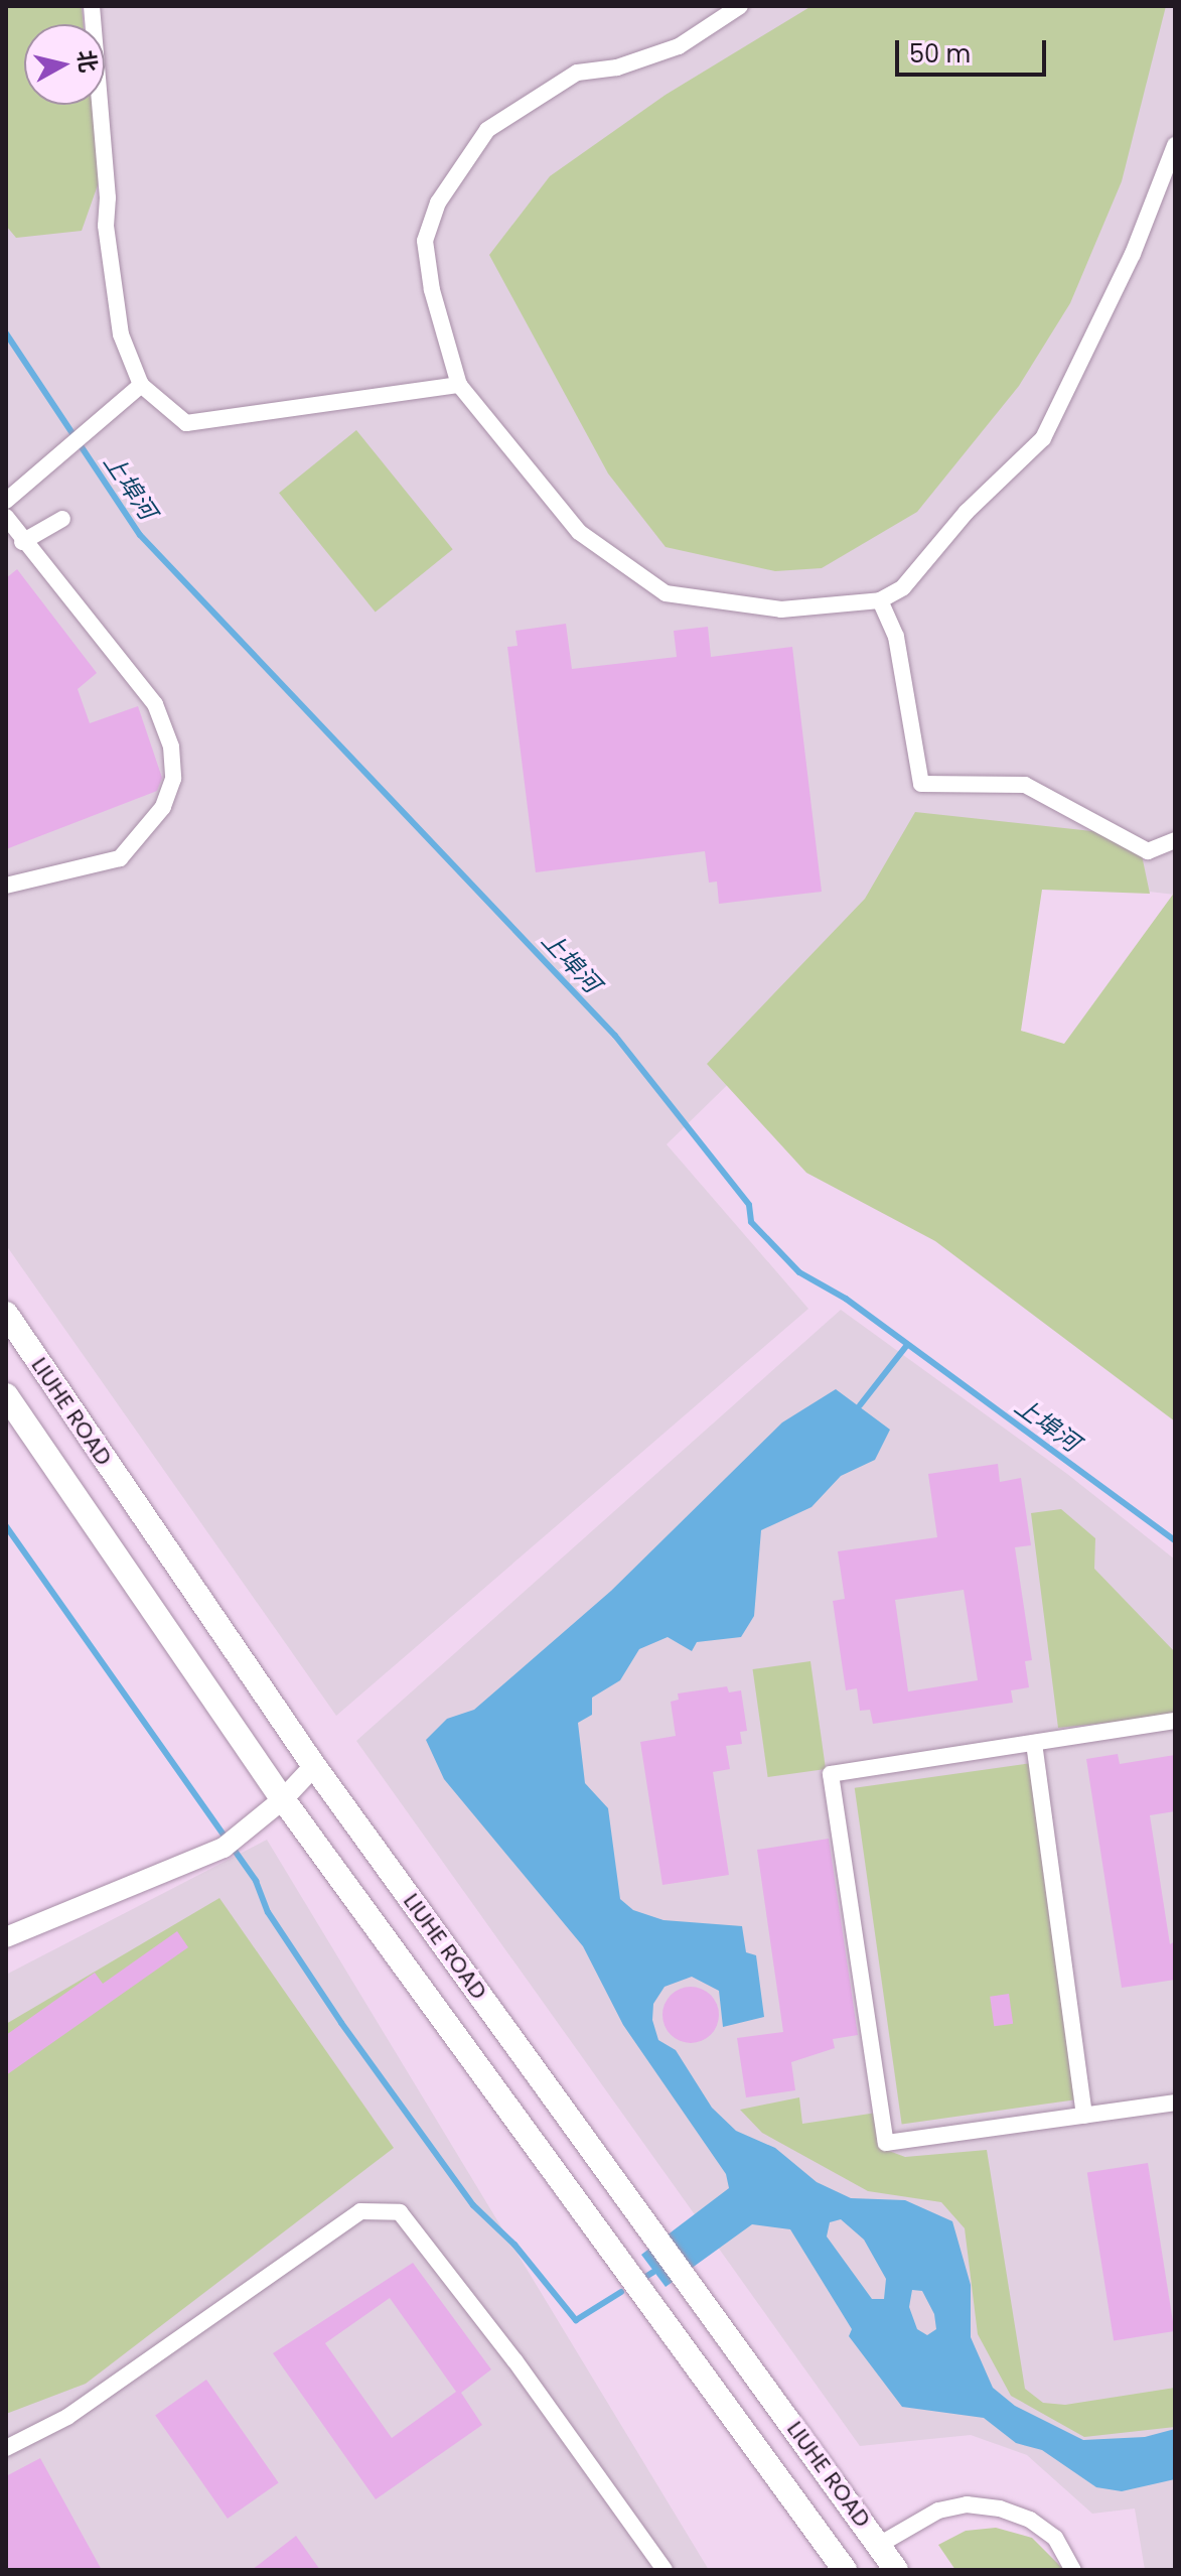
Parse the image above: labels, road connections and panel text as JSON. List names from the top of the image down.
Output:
{
  "streets": {
    "main road": ["LIUHE ROAD"]
  },
  "water": ["上埠河"],
  "scale_bar": "50 m",
  "north": "right"
}
